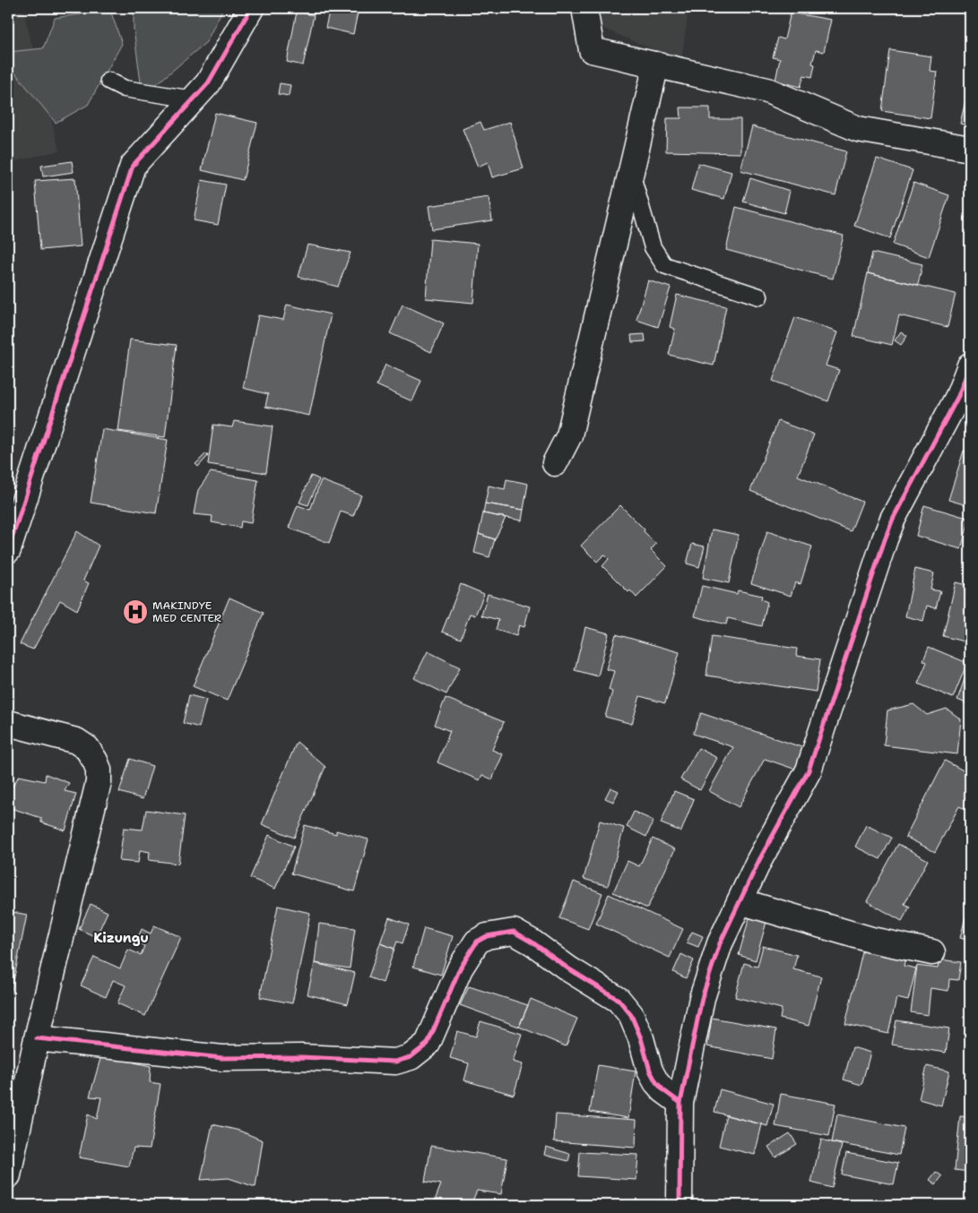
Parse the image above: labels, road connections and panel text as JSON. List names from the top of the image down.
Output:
{
  "districts": ["Kizungu"],
  "places": {
    "hospital": ["MAKINDYE MED CENTER"]
  }
}
